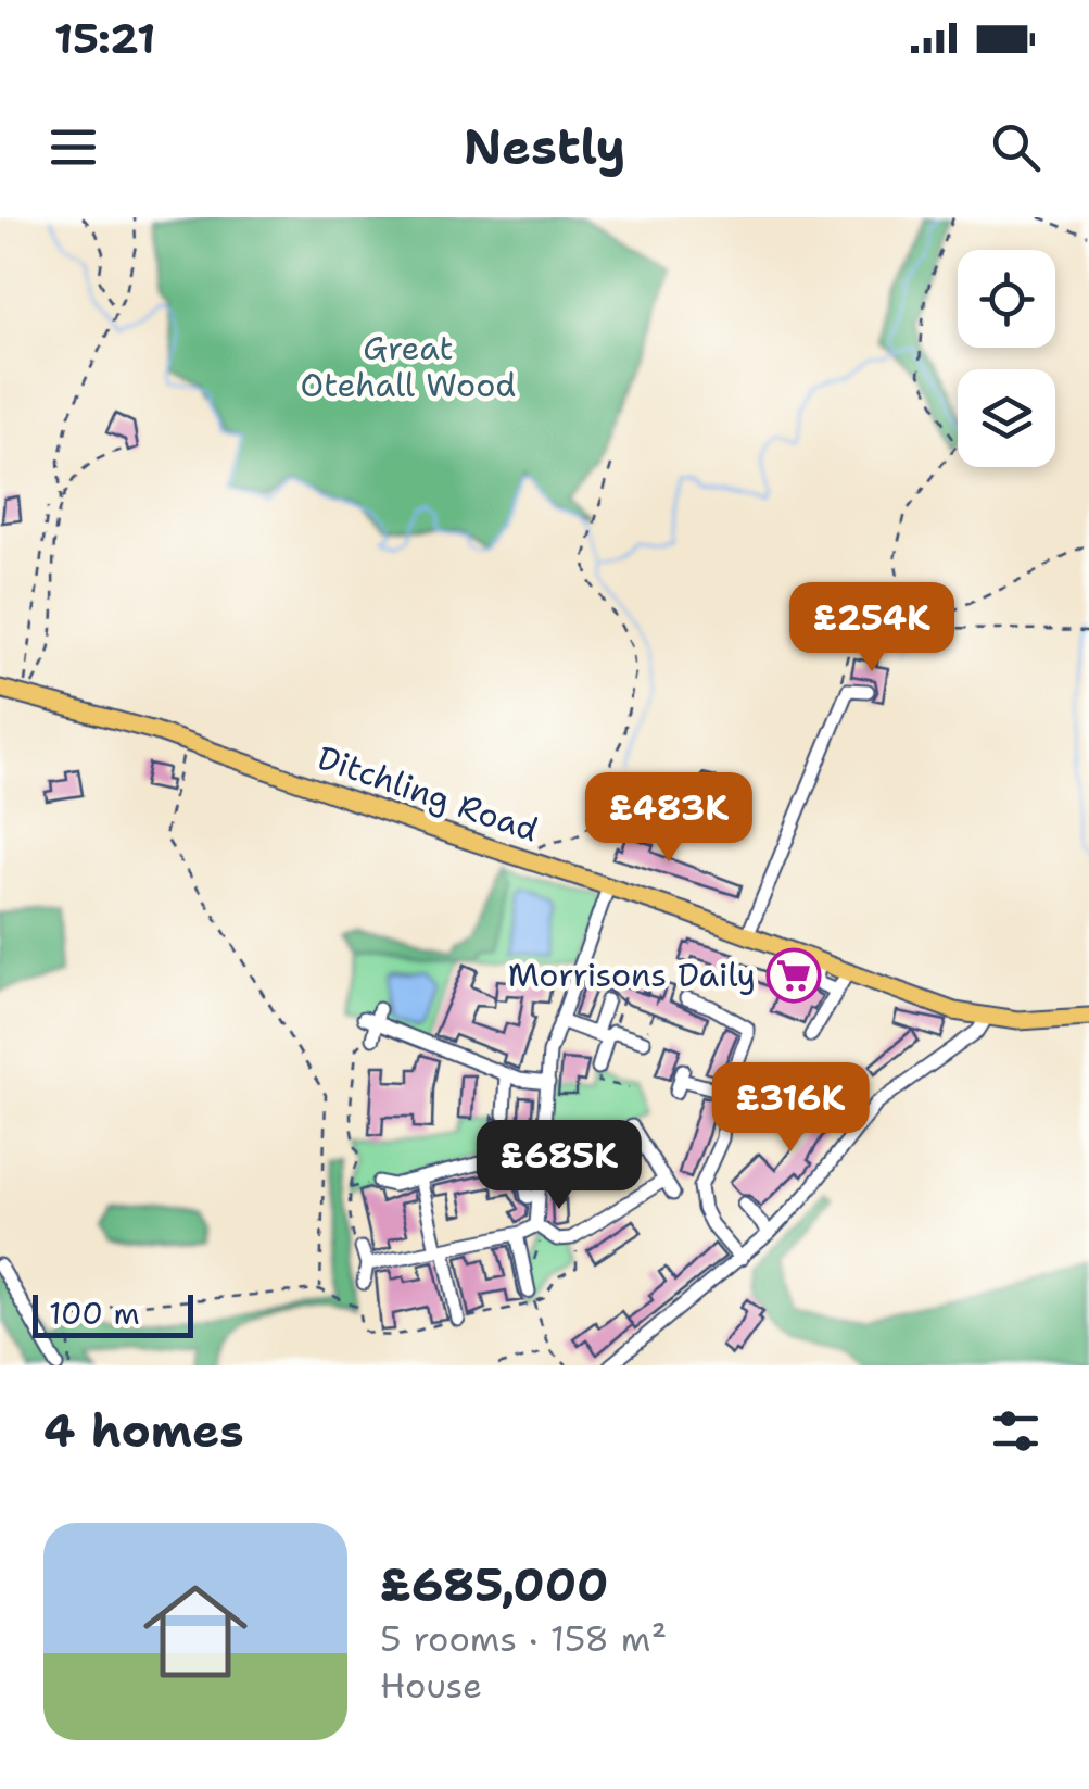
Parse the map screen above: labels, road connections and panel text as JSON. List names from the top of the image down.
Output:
{
  "streets": {
    "main road": ["Ditchling Road"]
  },
  "parks": ["Great Otehall Wood"],
  "places": {
    "supermarket": ["Morrisons Daily"]
  },
  "scale_bar": "100 m",
  "page": {
    "status": "15:21",
    "header": "Nestly",
    "price": [
      "£254K",
      "£483K",
      "£316K",
      "£685K"
    ],
    "scale": "100 m",
    "heading": "4 homes",
    "list": [
      {
        "name": "£685,000",
        "note": "5 rooms · 158 m² · House"
      }
    ]
  }
}
